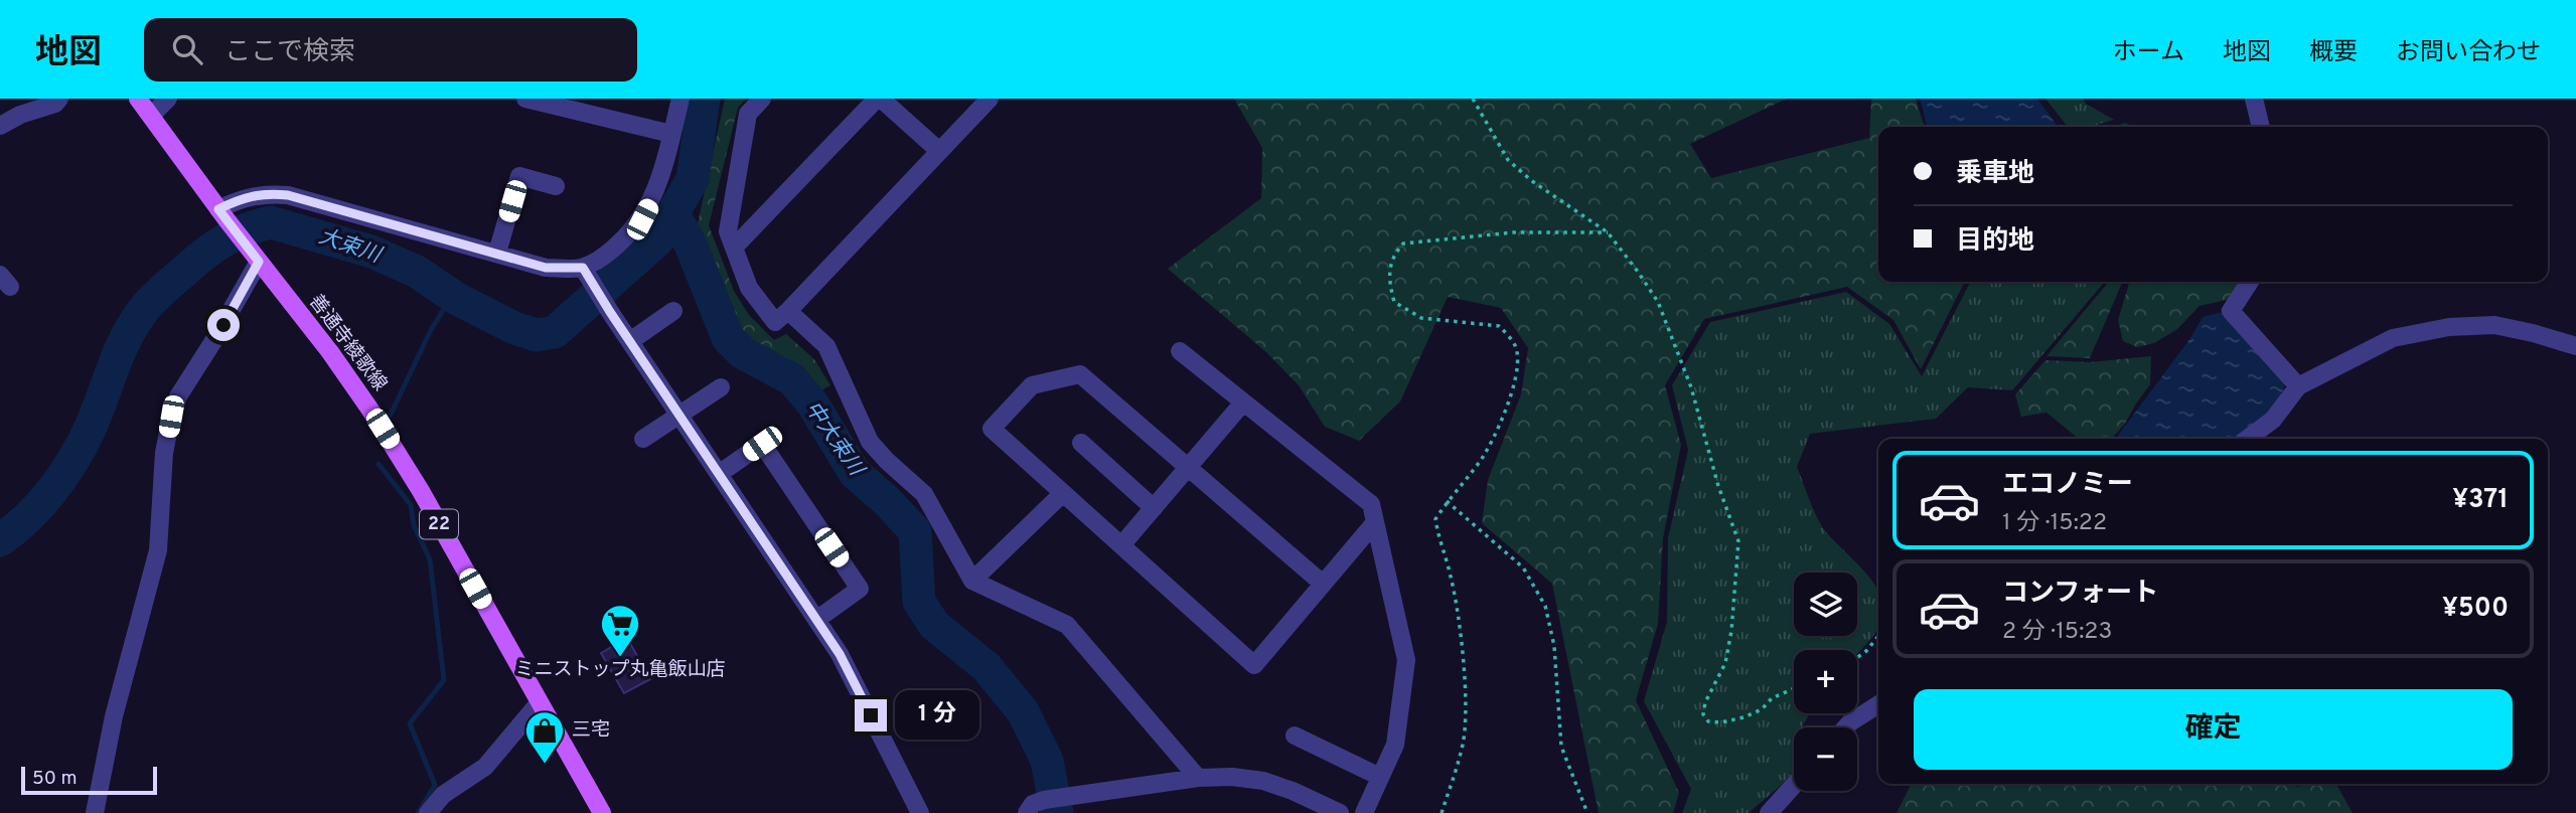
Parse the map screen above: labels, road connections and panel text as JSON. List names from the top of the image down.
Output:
{
  "streets": {
    "main road": ["善通寺綾歌線", "22"]
  },
  "water": ["大束川", "中大束川"],
  "places": {
    "supermarket": ["ミニストップ丸亀飯山店"],
    "shop": ["三宅"]
  },
  "scale_bar": "50 m",
  "page": {
    "header": "地図",
    "search": "ここで検索",
    "nav": [
      "ホーム",
      "地図",
      "概要",
      "お問い合わせ"
    ],
    "banner": ["乗車地", "目的地"],
    "list": [
      {
        "name": "エコノミー",
        "note": "1 分 · 15:22",
        "value": "¥371"
      },
      {
        "name": "コンフォート",
        "note": "2 分 · 15:23",
        "value": "¥500"
      }
    ],
    "map_buttons": ["+", "−"],
    "buttons": "確定",
    "bubble": "1 分",
    "scale": "50 m"
  }
}
